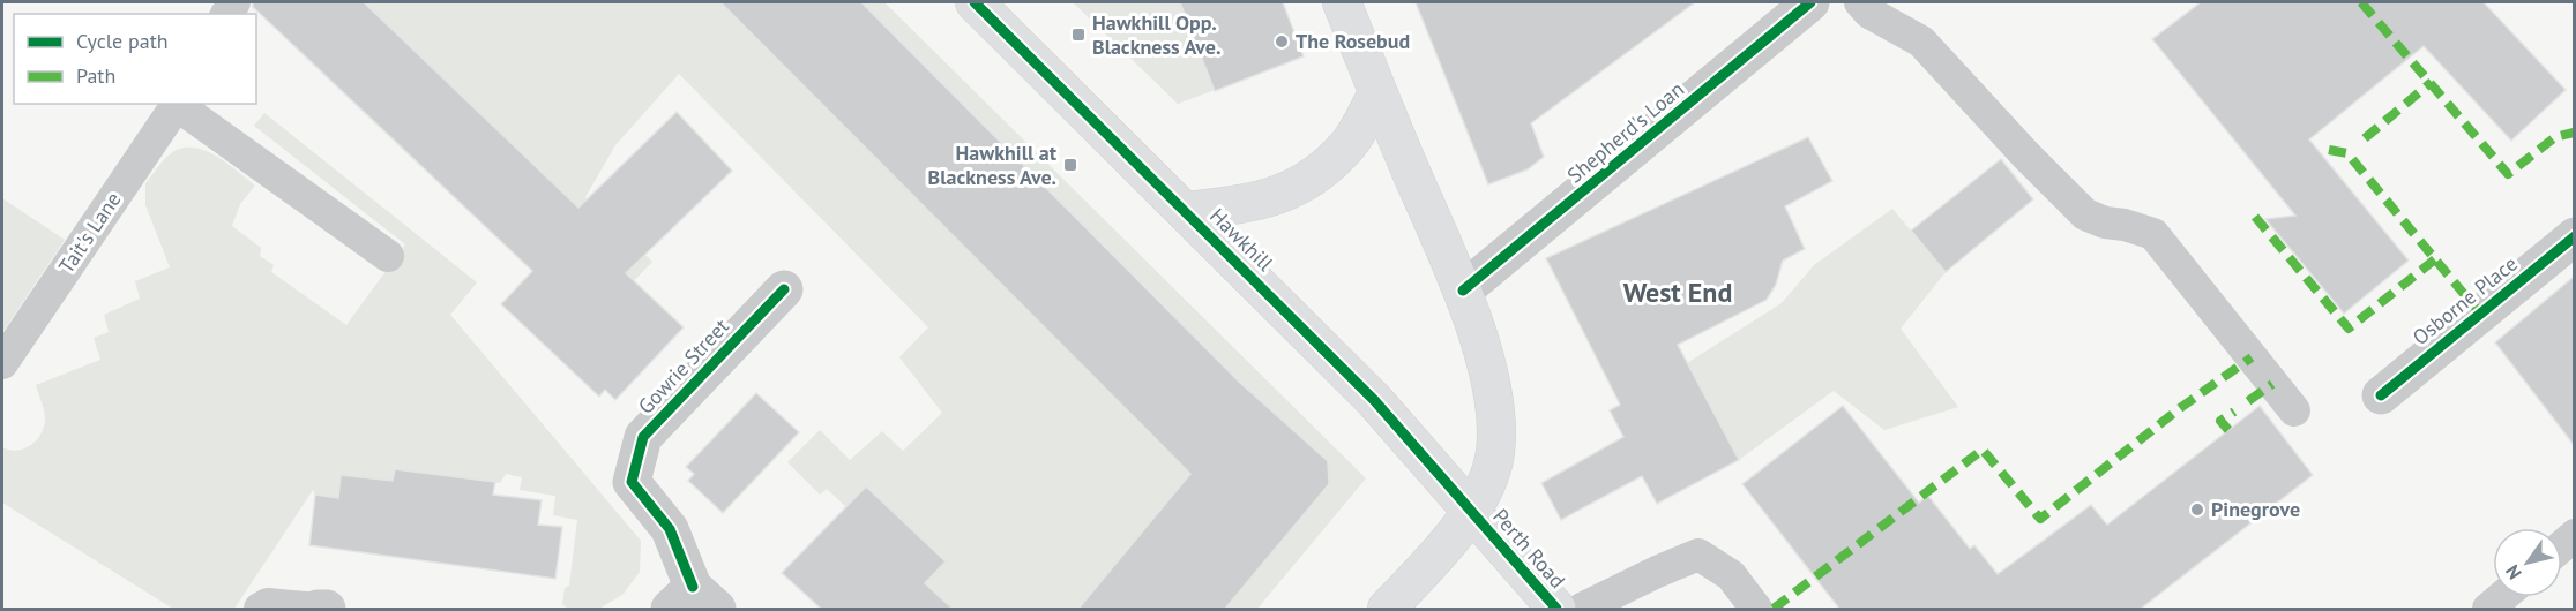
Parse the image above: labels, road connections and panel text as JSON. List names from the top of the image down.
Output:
{
  "streets": {
    "street": [
      "Shepherd's Loan",
      "Hawkhill",
      "Osborne Place",
      "Gowrie Street",
      "Perth Road"
    ],
    "lane": ["Tait's Lane"]
  },
  "crossings": [
    ["Shepherd's Loan", "Perth Road"],
    ["Hawkhill", "Perth Road"]
  ],
  "districts": ["West End"],
  "places": {
    "transit": ["Hawkhill Opp. Blackness Ave.", "Hawkhill at Blackness Ave."],
    "other": ["The Rosebud", "Pinegrove"]
  },
  "legend": ["Cycle path", "Path"],
  "north": "bottom left"
}
